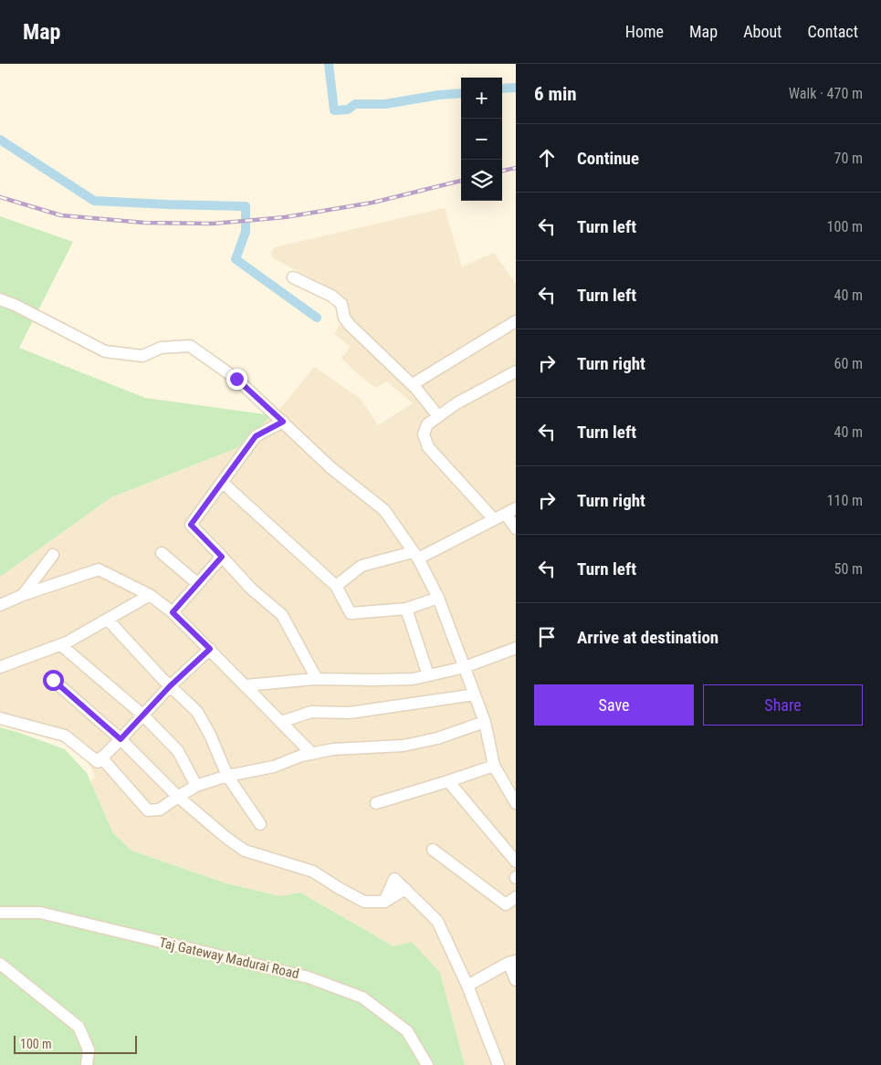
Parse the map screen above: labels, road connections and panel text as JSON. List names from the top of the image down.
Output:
{
  "streets": {
    "street": ["Taj Gateway Madurai Road"]
  },
  "scale_bar": "100 m",
  "page": {
    "header": "Map",
    "nav": [
      "Home",
      "Map",
      "About",
      "Contact"
    ],
    "heading": ["6 min", "Walk · 470 m"],
    "map_buttons": ["+", "−"],
    "list": [
      ["Continue", "70 m"],
      ["Turn left", "100 m"],
      ["Turn left", "40 m"],
      ["Turn right", "60 m"],
      ["Turn left", "40 m"],
      ["Turn right", "110 m"],
      ["Turn left", "50 m"],
      "Arrive at destination"
    ],
    "buttons": ["Save", "Share"],
    "scale": "100 m"
  }
}
